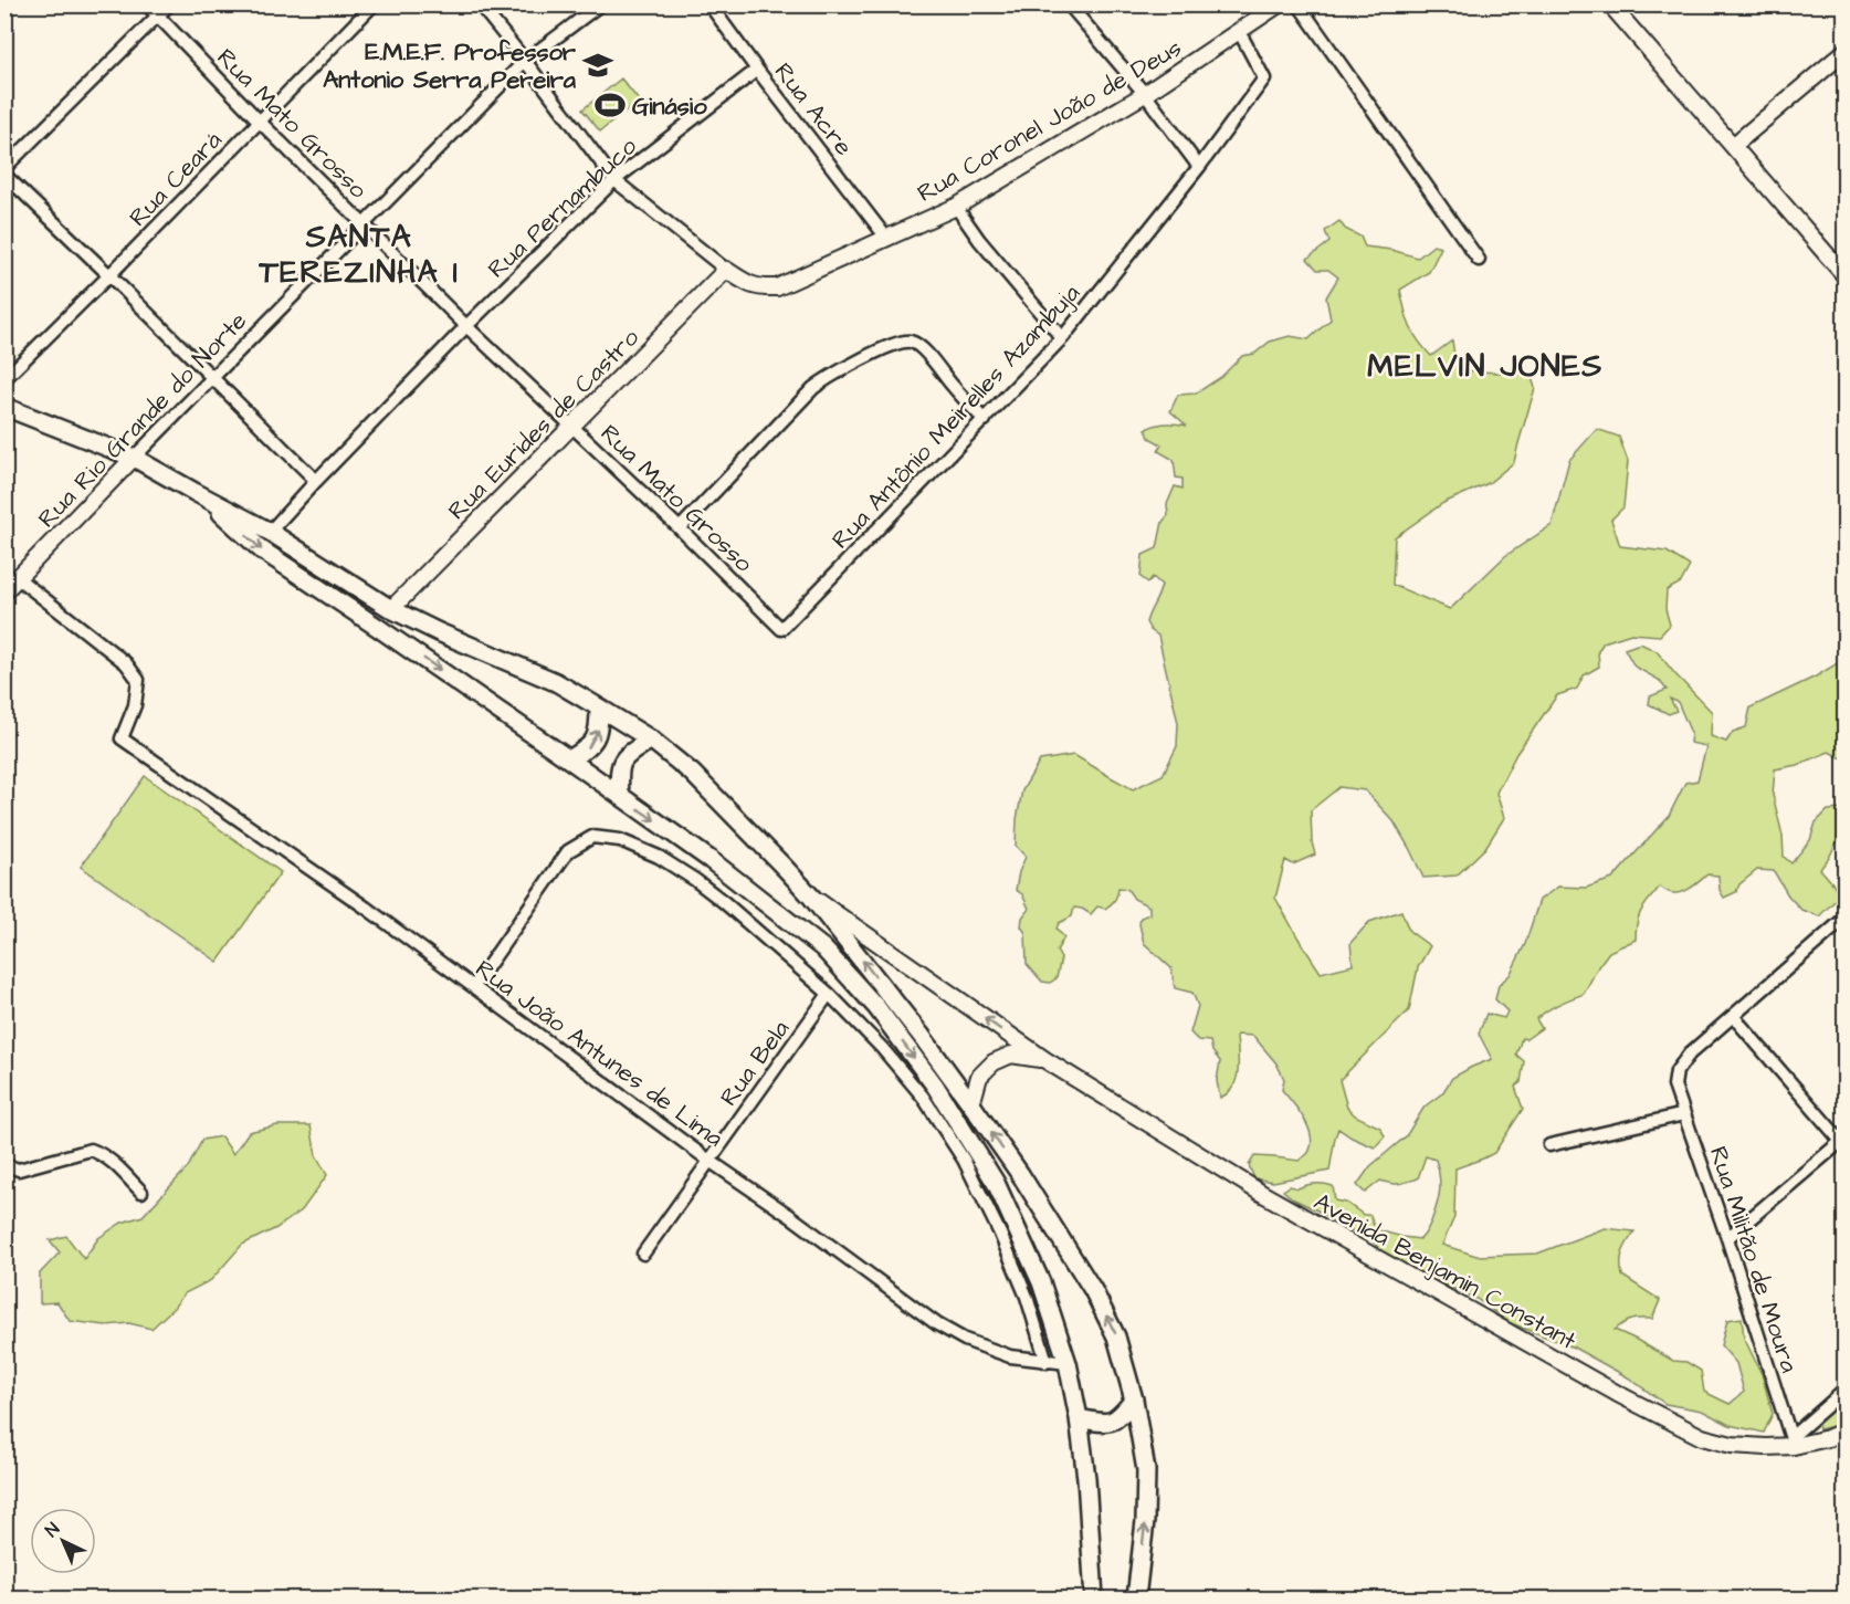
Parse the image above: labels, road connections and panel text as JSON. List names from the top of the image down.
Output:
{
  "streets": {
    "street": [
      "Rua Acre",
      "Rua Coronel João de Deus",
      "Rua Mato Grosso",
      "Rua Ceará",
      "Rua Pernambuco",
      "Rua Antônio Meirelles Azambuja",
      "Rua Rio Grande do Norte",
      "Rua Eurides de Castro",
      "Rua João Antunes de Lima",
      "Rua Bela",
      "Rua Militão de Moura",
      "Avenida Benjamin Constant"
    ]
  },
  "crossings": [
    ["Rua Acre", "Rua Coronel João de Deus"],
    ["Rua Acre", "Rua Pernambuco"],
    ["Rua Coronel João de Deus", "Rua Antônio Meirelles Azambuja"],
    ["Rua Coronel João de Deus", "Rua Eurides de Castro"],
    ["Rua Mato Grosso", "Rua Ceará"],
    ["Rua Mato Grosso", "Rua Pernambuco"],
    ["Rua Mato Grosso", "Rua Antônio Meirelles Azambuja"],
    ["Rua Mato Grosso", "Rua Rio Grande do Norte"],
    ["Rua Mato Grosso", "Rua Eurides de Castro"],
    ["Rua Rio Grande do Norte", "Rua João Antunes de Lima"],
    ["Rua João Antunes de Lima", "Rua Bela"],
    ["Rua Militão de Moura", "Avenida Benjamin Constant"]
  ],
  "districts": ["SANTA TEREZINHA I", "MELVIN JONES"],
  "places": {
    "school or university": ["E.M.E.F. Professor Antonio Serra Pereira"],
    "sports": ["Ginásio"]
  },
  "north": "top left"
}
